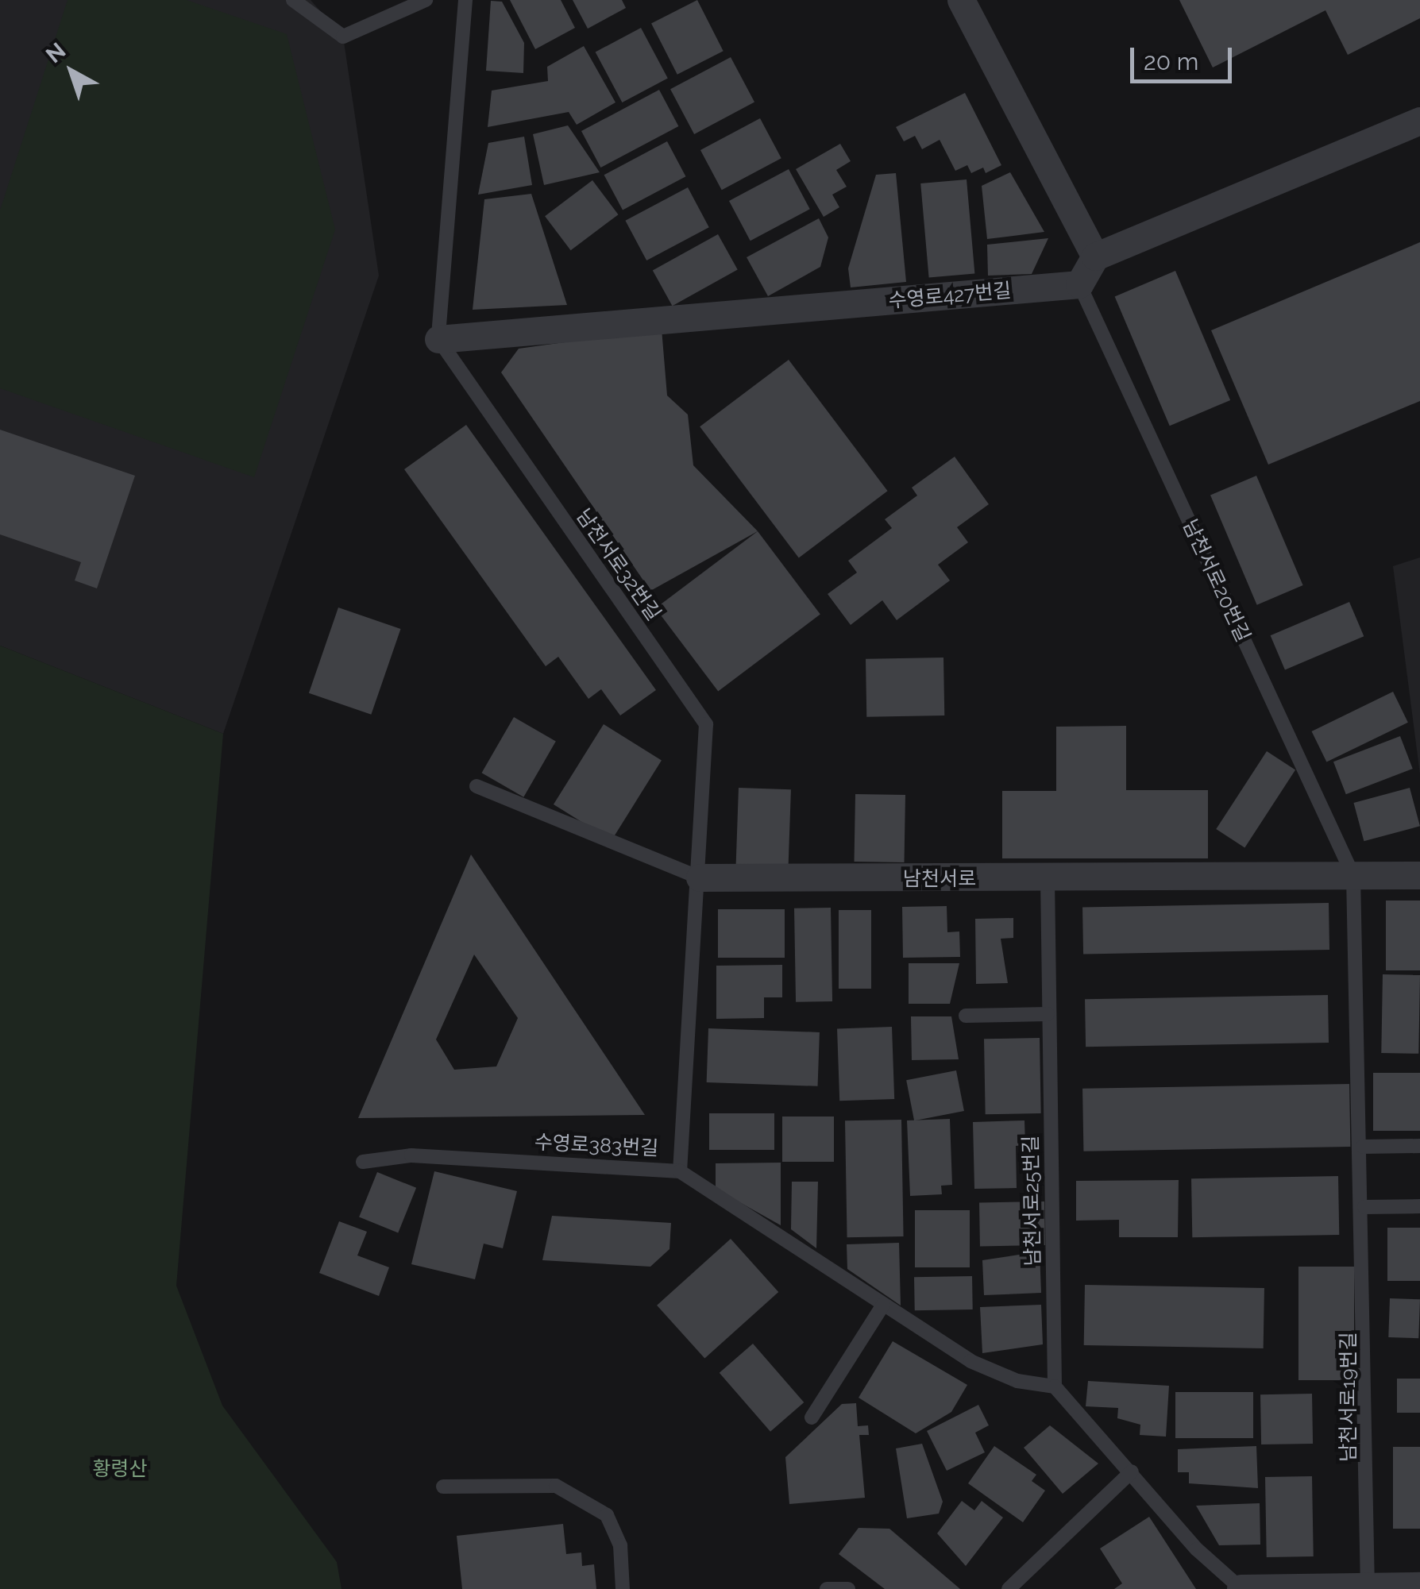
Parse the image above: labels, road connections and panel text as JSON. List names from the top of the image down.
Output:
{
  "streets": {
    "street": ["수영로427번길", "남천서로"],
    "lane": [
      "남천서로32번길",
      "남천서로20번길",
      "수영로383번길",
      "남천서로25번길",
      "남천서로19번길"
    ]
  },
  "crossings": [
    ["수영로427번길", "남천서로32번길"],
    ["수영로427번길", "남천서로20번길"],
    ["남천서로32번길", "남천서로"],
    ["남천서로32번길", "수영로383번길"],
    ["남천서로20번길", "남천서로"],
    ["남천서로20번길", "남천서로19번길"],
    ["남천서로", "남천서로25번길"],
    ["남천서로", "남천서로19번길"],
    ["수영로383번길", "남천서로25번길"]
  ],
  "parks": ["황령산"],
  "scale_bar": "20 m",
  "north": "top left"
}
